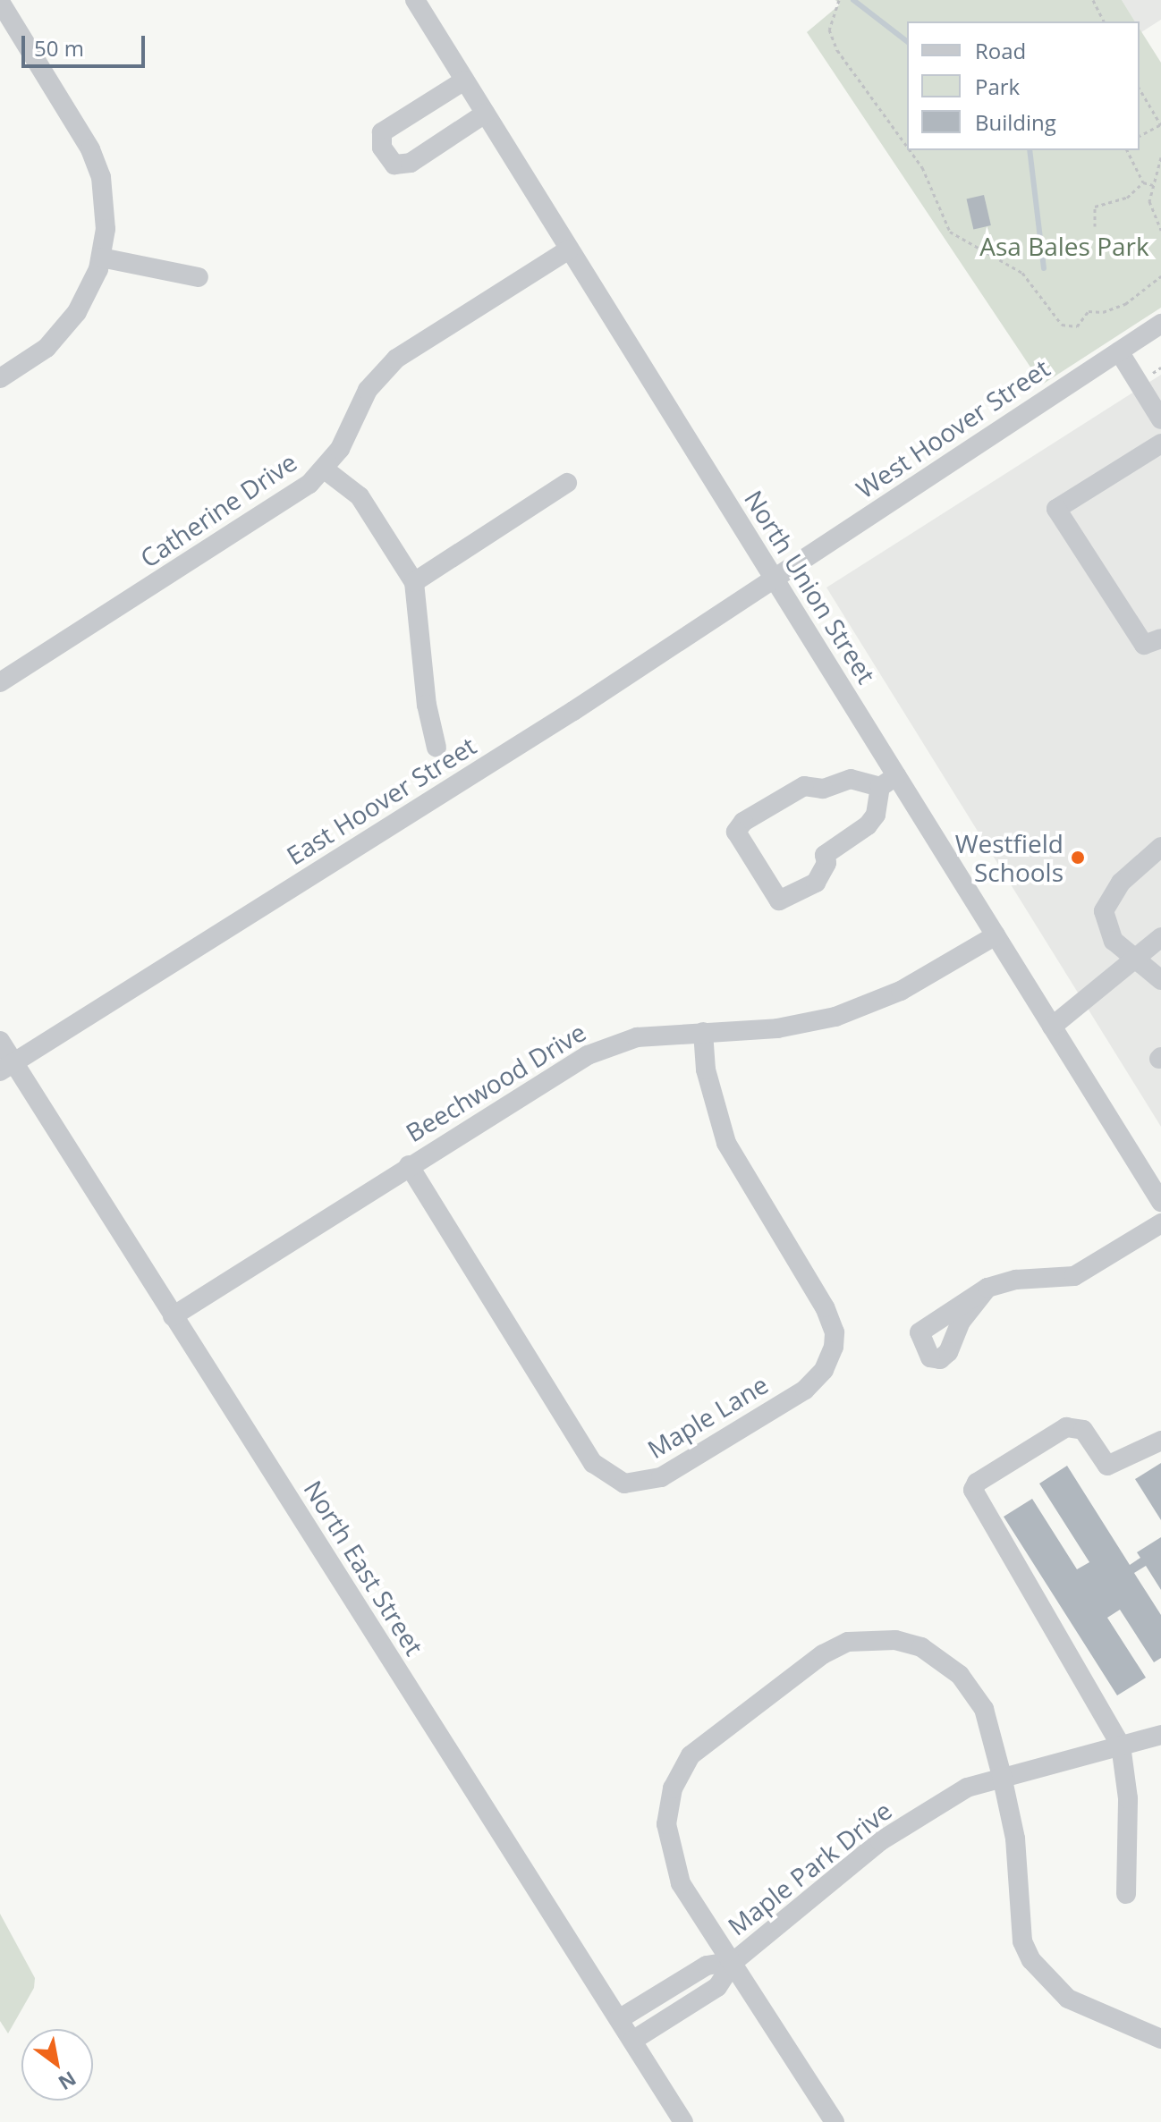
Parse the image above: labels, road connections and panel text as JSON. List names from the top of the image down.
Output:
{
  "streets": {
    "street": [
      "West Hoover Street",
      "Catherine Drive",
      "North Union Street",
      "East Hoover Street",
      "Beechwood Drive",
      "Maple Lane",
      "North East Street",
      "Maple Park Drive"
    ]
  },
  "crossings": [
    ["West Hoover Street", "North Union Street"],
    ["West Hoover Street", "East Hoover Street"],
    ["Catherine Drive", "North Union Street"],
    ["North Union Street", "East Hoover Street"],
    ["North Union Street", "Beechwood Drive"],
    ["East Hoover Street", "North East Street"],
    ["Beechwood Drive", "Maple Lane"],
    ["Beechwood Drive", "North East Street"],
    ["North East Street", "Maple Park Drive"]
  ],
  "parks": ["Asa Bales Park"],
  "places": ["Westfield Schools"],
  "legend": ["Road", "Park", "Building"],
  "scale_bar": "50 m",
  "north": "bottom right"
}
